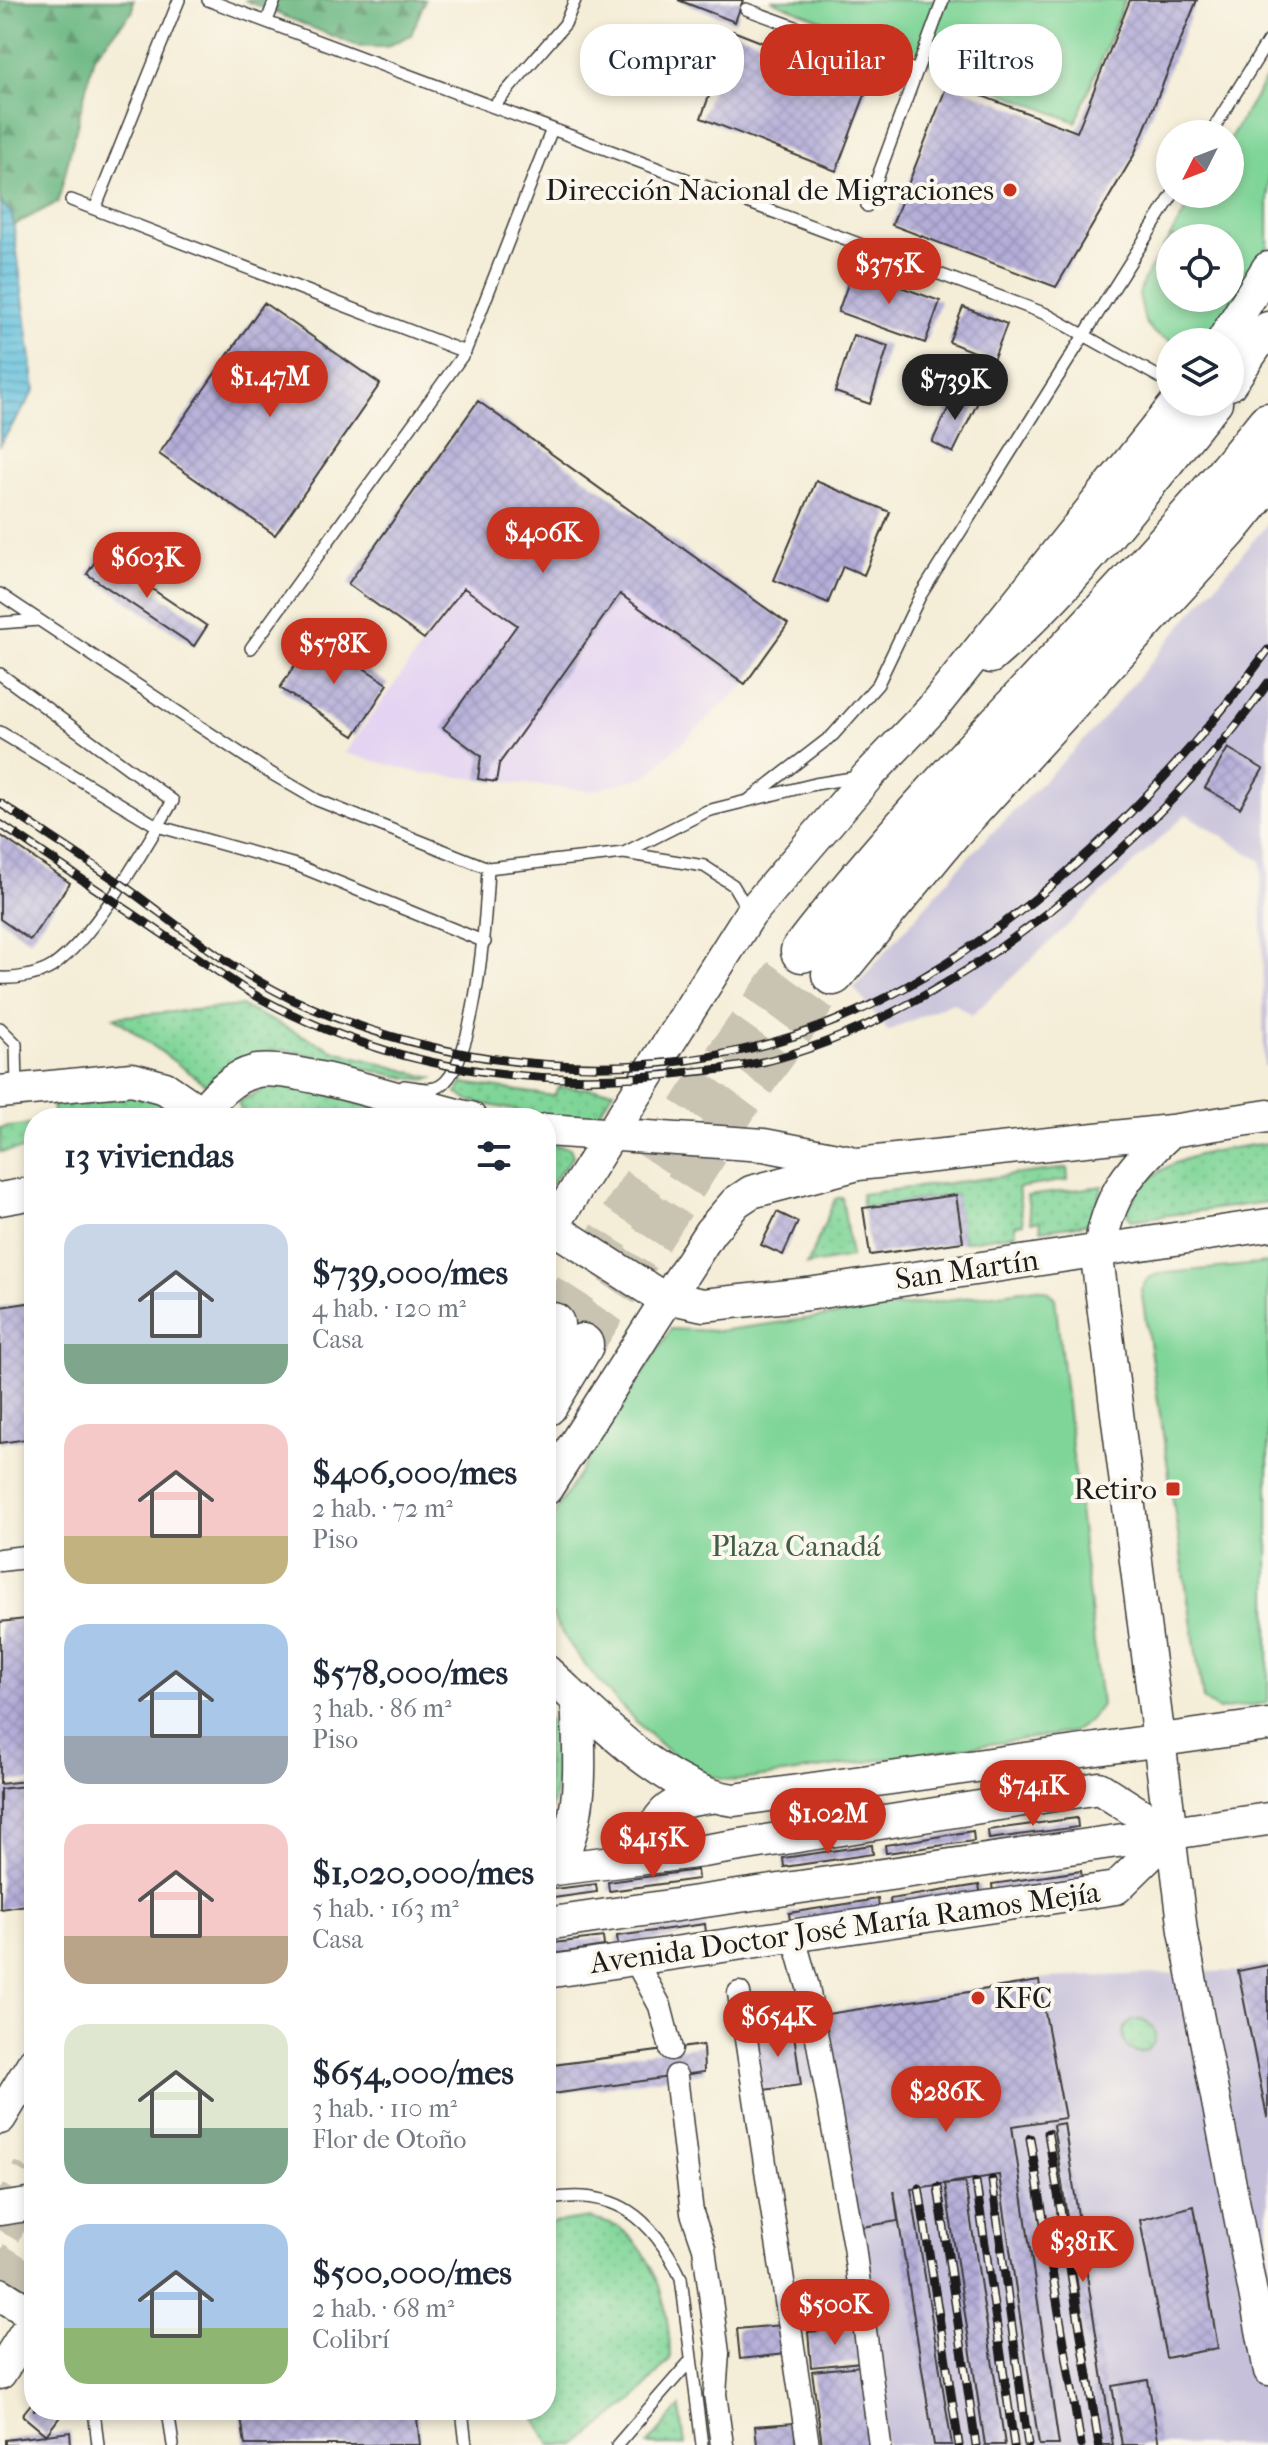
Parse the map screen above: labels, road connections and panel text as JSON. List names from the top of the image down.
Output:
{
  "streets": {
    "main road": ["San Martín", "Avenida Doctor José María Ramos Mejía"]
  },
  "parks": ["Plaza Canadá"],
  "places": {
    "other": ["Dirección Nacional de Migraciones", "KFC"],
    "transit": ["Retiro"]
  },
  "north": "bottom left",
  "page": {
    "chip": ["Comprar", "Alquilar", "Filtros"],
    "price": [
      "$375K",
      "$1.47M",
      "$739K",
      "$406K",
      "$603K",
      "$578K",
      "$741K",
      "$1.02M",
      "$415K",
      "$654K",
      "$286K",
      "$381K",
      "$500K"
    ],
    "heading": "13 viviendas",
    "list": [
      {
        "name": "$739,000/mes",
        "note": "4 hab. · 120 m² · Casa"
      },
      {
        "name": "$406,000/mes",
        "note": "2 hab. · 72 m² · Piso"
      },
      {
        "name": "$578,000/mes",
        "note": "3 hab. · 86 m² · Piso"
      },
      {
        "name": "$1,020,000/mes",
        "note": "5 hab. · 163 m² · Casa"
      },
      {
        "name": "$654,000/mes",
        "note": "3 hab. · 110 m² · Flor de Otoño"
      },
      {
        "name": "$500,000/mes",
        "note": "2 hab. · 68 m² · Colibrí"
      }
    ]
  }
}
